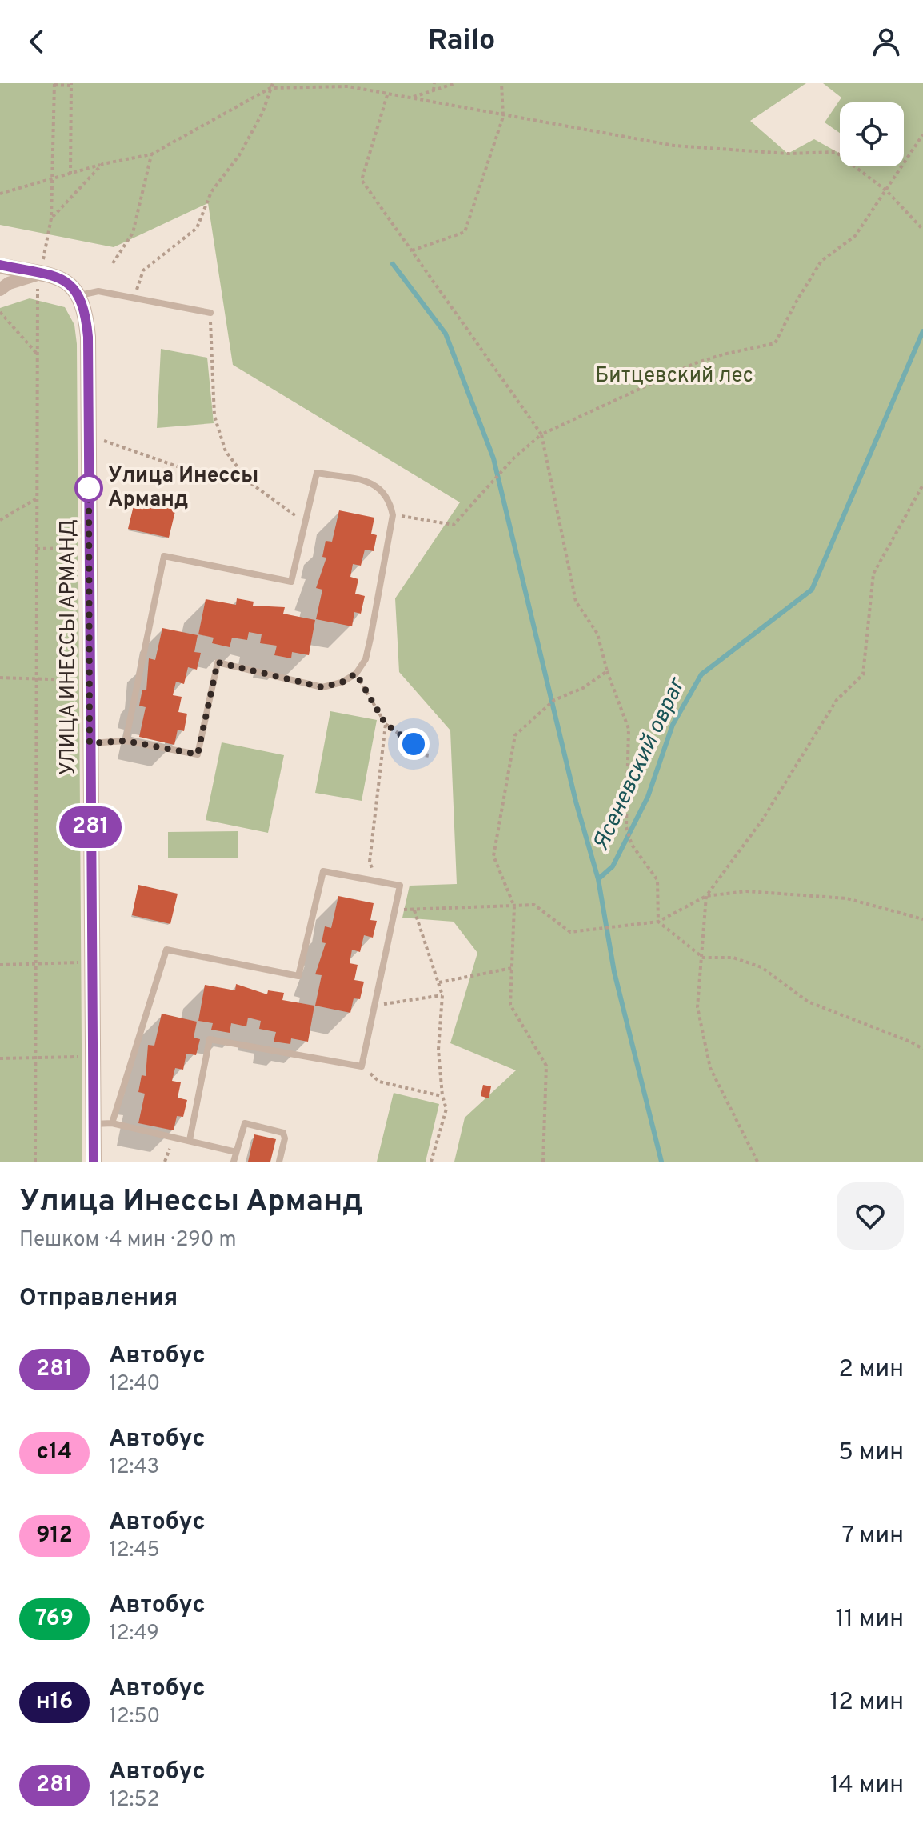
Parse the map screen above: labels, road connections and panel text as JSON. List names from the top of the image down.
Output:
{
  "streets": {
    "street": ["УЛИЦА ИНЕССЫ АРМАНД"]
  },
  "water": ["Ясеневский овраг"],
  "parks": ["Битцевский лес"],
  "places": ["Улица Инессы Арманд"],
  "lines": ["bus line 281"],
  "page": {
    "header": "Railo",
    "on_map": "281",
    "heading": [
      ["Улица Инессы Арманд", "Пешком · 4 мин · 290 m"],
      "Отправления"
    ],
    "list": [
      {
        "mark": "281",
        "name": "Автобус",
        "note": "12:40",
        "value": "2 мин"
      },
      {
        "mark": "с14",
        "name": "Автобус",
        "note": "12:43",
        "value": "5 мин"
      },
      {
        "mark": "912",
        "name": "Автобус",
        "note": "12:45",
        "value": "7 мин"
      },
      {
        "mark": "769",
        "name": "Автобус",
        "note": "12:49",
        "value": "11 мин"
      },
      {
        "mark": "н16",
        "name": "Автобус",
        "note": "12:50",
        "value": "12 мин"
      },
      {
        "mark": "281",
        "name": "Автобус",
        "note": "12:52",
        "value": "14 мин"
      }
    ]
  }
}
